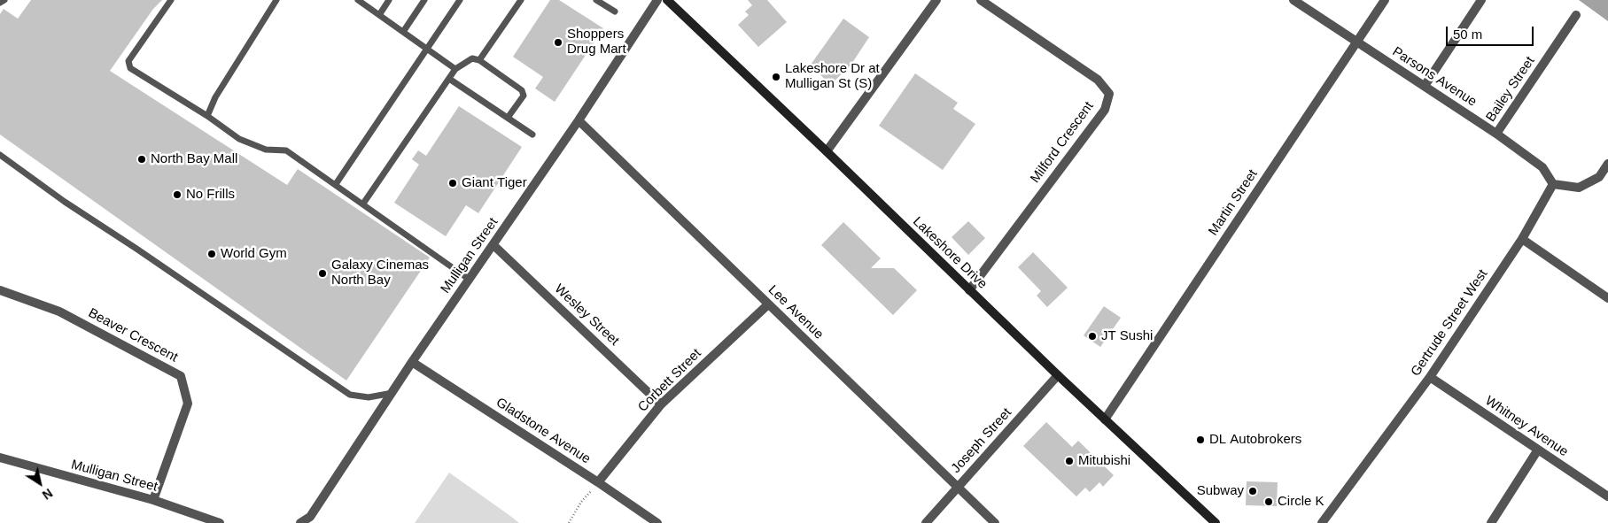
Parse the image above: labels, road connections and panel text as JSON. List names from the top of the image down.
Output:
{
  "streets": {
    "main road": ["Lakeshore Drive"],
    "street": [
      "Parsons Avenue",
      "Bailey Street",
      "Milford Crescent",
      "Martin Street",
      "Mulligan Street",
      "Lee Avenue",
      "Wesley Street",
      "Gertrude Street West",
      "Beaver Crescent",
      "Corbett Street",
      "Whitney Avenue",
      "Gladstone Avenue",
      "Joseph Street"
    ]
  },
  "crossings": [
    ["Parsons Avenue", "Bailey Street"],
    ["Parsons Avenue", "Martin Street"],
    ["Parsons Avenue", "Gertrude Street West"],
    ["Milford Crescent", "Lakeshore Drive"],
    ["Martin Street", "Lakeshore Drive"],
    ["Lakeshore Drive", "Joseph Street"],
    ["Mulligan Street", "Lee Avenue"],
    ["Mulligan Street", "Wesley Street"],
    ["Mulligan Street", "Beaver Crescent"],
    ["Mulligan Street", "Gladstone Avenue"],
    ["Lee Avenue", "Corbett Street"],
    ["Lee Avenue", "Joseph Street"],
    ["Wesley Street", "Corbett Street"],
    ["Gertrude Street West", "Whitney Avenue"],
    ["Corbett Street", "Gladstone Avenue"]
  ],
  "places": [
    "Shoppers Drug Mart",
    "Lakeshore Dr at Mulligan St (S)",
    "North Bay Mall",
    "Giant Tiger",
    "No Frills",
    "World Gym",
    "Galaxy Cinemas North Bay",
    "JT Sushi",
    "DL Autobrokers",
    "Mitubishi",
    "Subway",
    "Circle K"
  ],
  "scale_bar": "50 m",
  "north": "bottom right"
}
